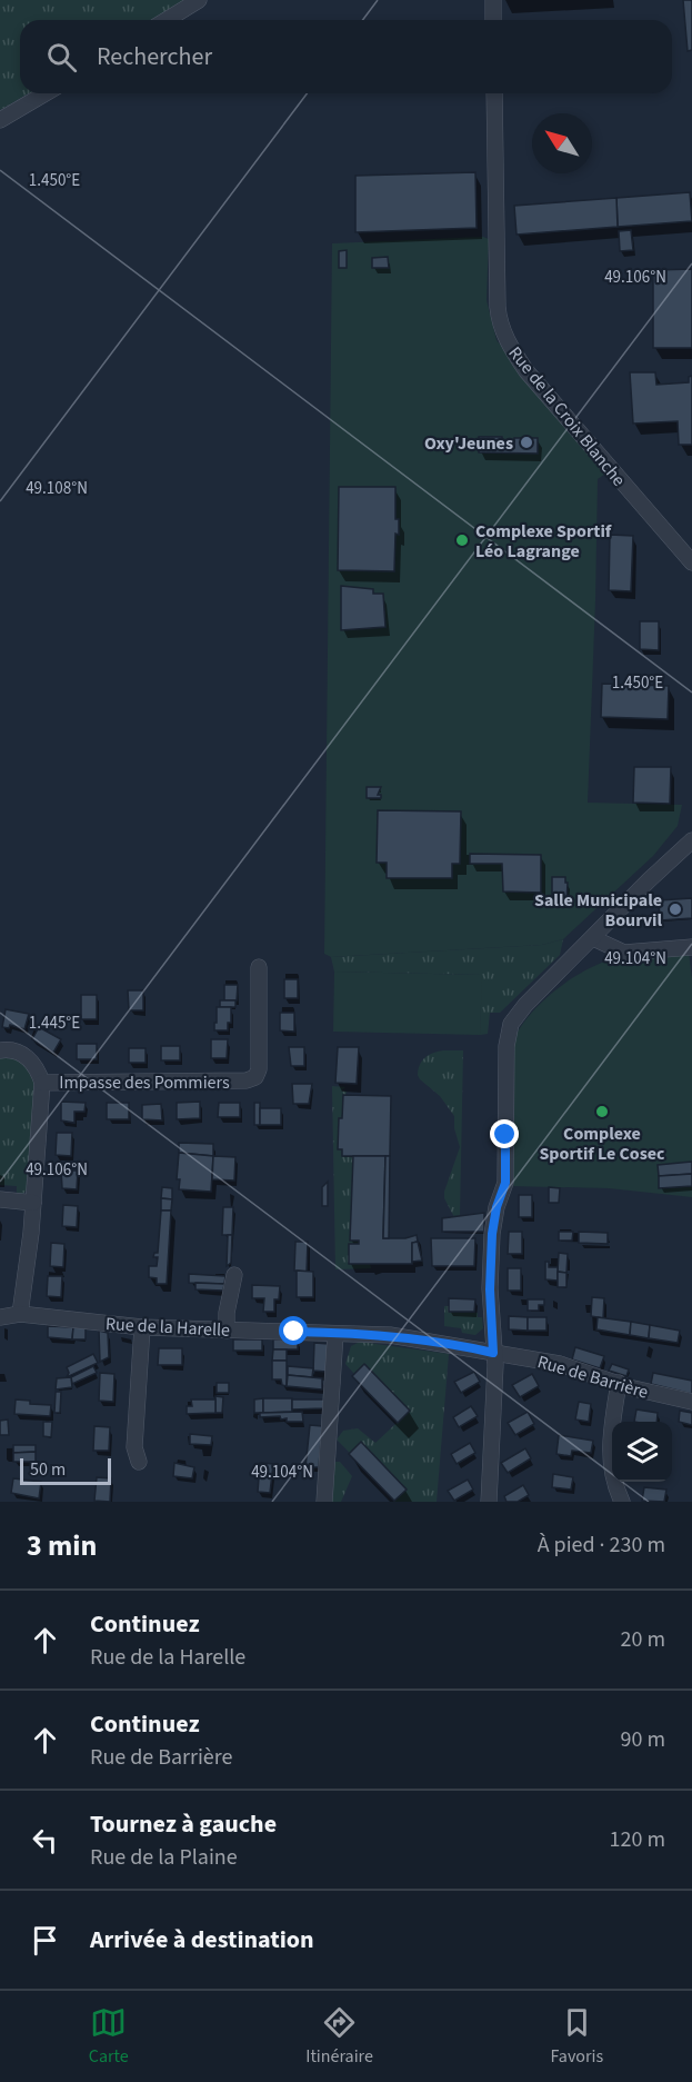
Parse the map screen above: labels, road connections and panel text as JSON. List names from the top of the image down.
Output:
{
  "streets": {
    "street": [
      "Rue de la Croix Blanche",
      "Impasse des Pommiers",
      "Rue de la Harelle",
      "Rue de Barrière"
    ]
  },
  "crossings": [
    ["Rue de la Harelle", "Rue de Barrière"]
  ],
  "places": [
    "Oxy'Jeunes",
    "Complexe Sportif Léo Lagrange",
    "Salle Municipale Bourvil",
    "Complexe Sportif Le Cosec"
  ],
  "scale_bar": "50 m",
  "north": "top left",
  "page": {
    "search": "Rechercher",
    "scale": "50 m",
    "heading": ["3 min", "À pied · 230 m"],
    "list": [
      ["Continuez", "Rue de la Harelle", "20 m"],
      ["Continuez", "Rue de Barrière", "90 m"],
      ["Tournez à gauche", "Rue de la Plaine", "120 m"],
      "Arrivée à destination"
    ],
    "nav": ["Carte", "Itinéraire", "Favoris"]
  },
  "coordinates": [
    "1.450°E",
    "49.106°N",
    "49.108°N",
    "49.104°N",
    "1.445°E"
  ]
}
